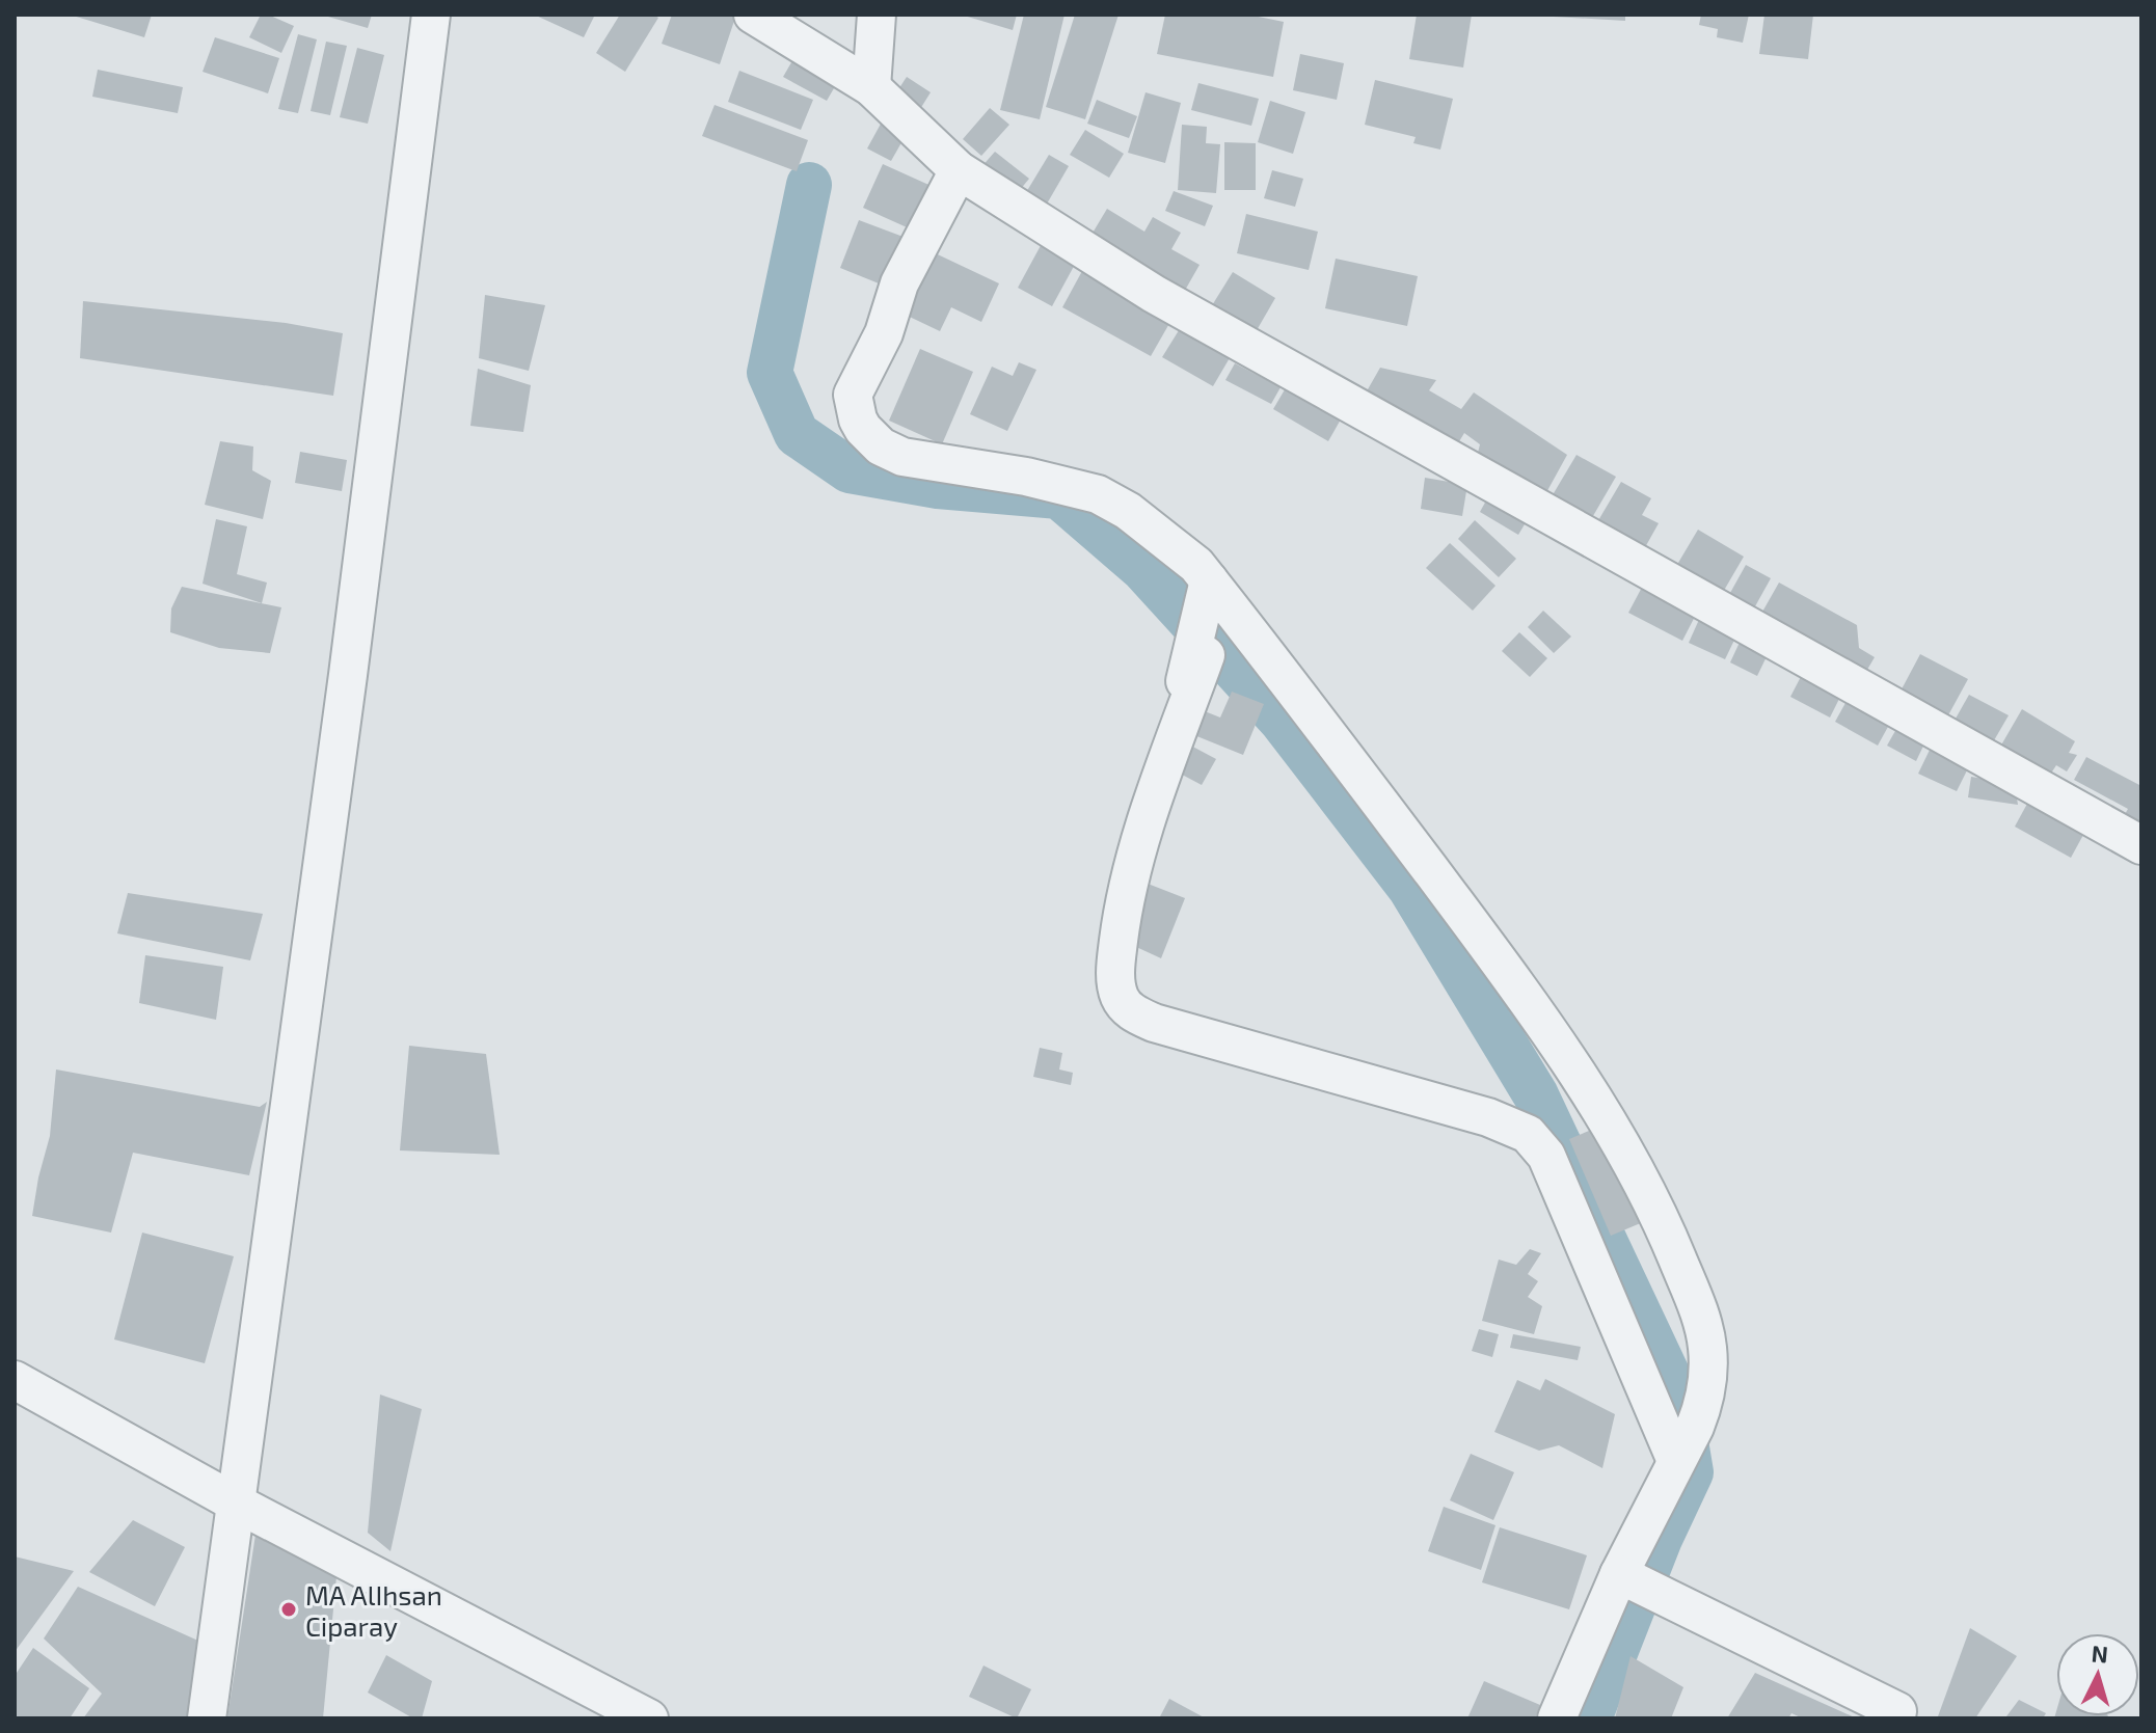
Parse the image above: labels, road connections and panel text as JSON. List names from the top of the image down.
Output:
{
  "places": ["MA AlIhsan Ciparay"],
  "north": "top"
}
